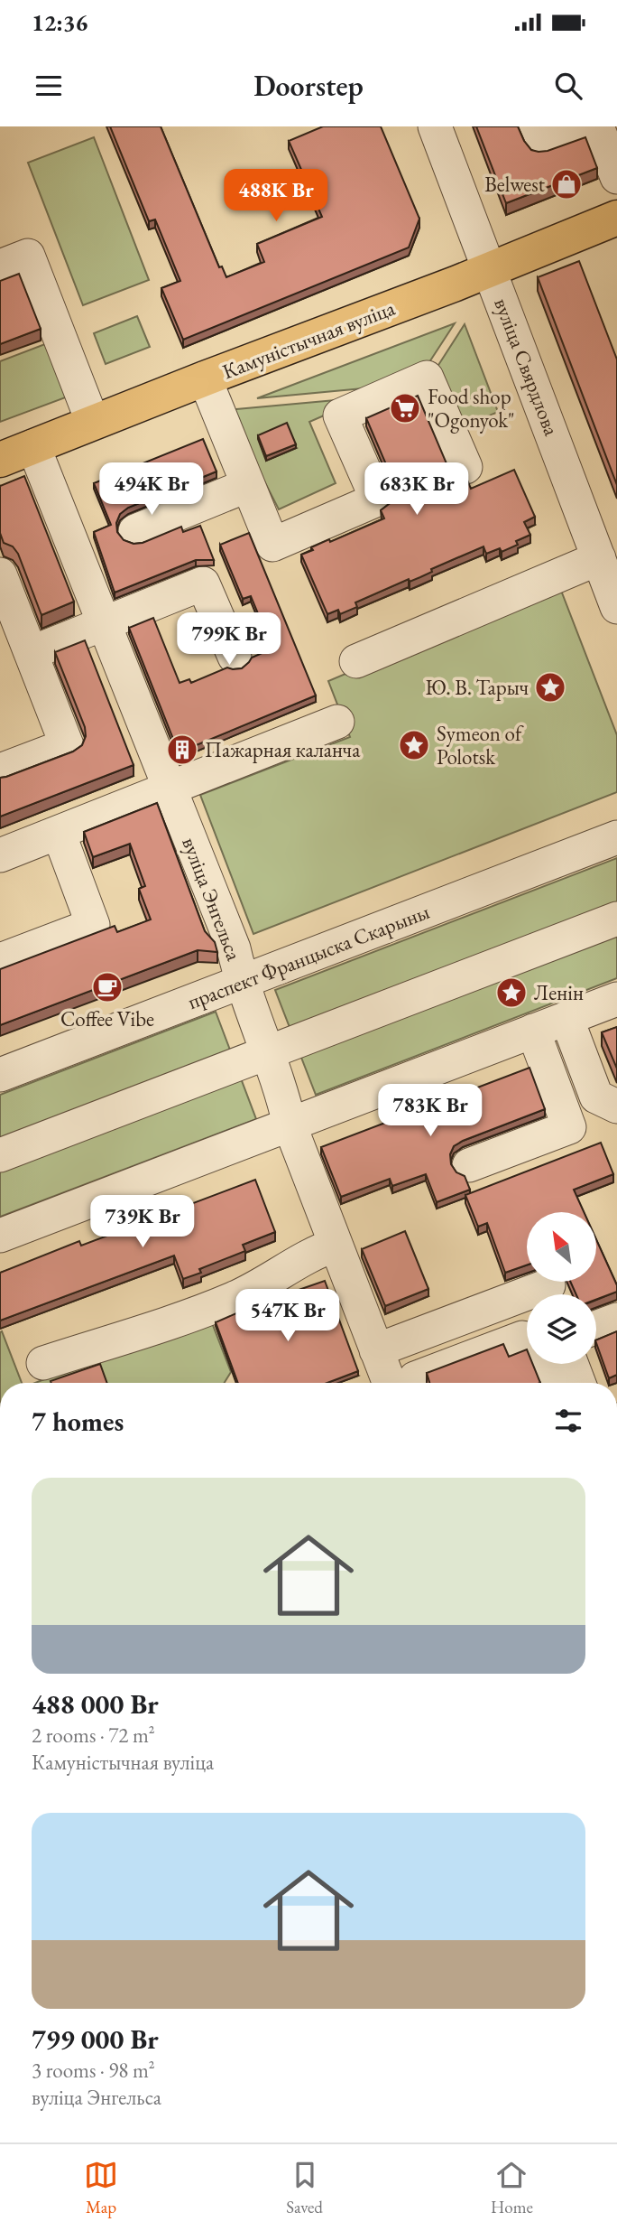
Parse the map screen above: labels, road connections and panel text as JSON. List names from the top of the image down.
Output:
{
  "streets": {
    "main road": ["Камуністычная вуліца"],
    "street": ["вуліца Свярдлова", "вуліца Энгельса", "праспект Францыска Скарыны"]
  },
  "crossings": [
    ["Камуністычная вуліца", "вуліца Свярдлова"],
    ["Камуністычная вуліца", "вуліца Энгельса"],
    ["вуліца Энгельса", "праспект Францыска Скарыны"]
  ],
  "places": {
    "shop": ["Belwest"],
    "supermarket": ["Food shop \"Ogonyok\""],
    "place": ["Ю. В. Тарыч", "Symeon of Polotsk", "Ленін"],
    "building": ["Пажарная каланча"],
    "cafe": ["Coffee Vibe"]
  },
  "north": "top left",
  "page": {
    "status": "12:36",
    "header": "Doorstep",
    "price": [
      "488K Br",
      "494K Br",
      "683K Br",
      "799K Br",
      "783K Br",
      "739K Br",
      "547K Br"
    ],
    "heading": "7 homes",
    "list": [
      {
        "name": "488 000 Br",
        "note": "2 rooms · 72 m² · Камуністычная вуліца"
      },
      {
        "name": "799 000 Br",
        "note": "3 rooms · 98 m² · вуліца Энгельса"
      }
    ],
    "tabs": ["Map", "Saved", "Home"]
  }
}
